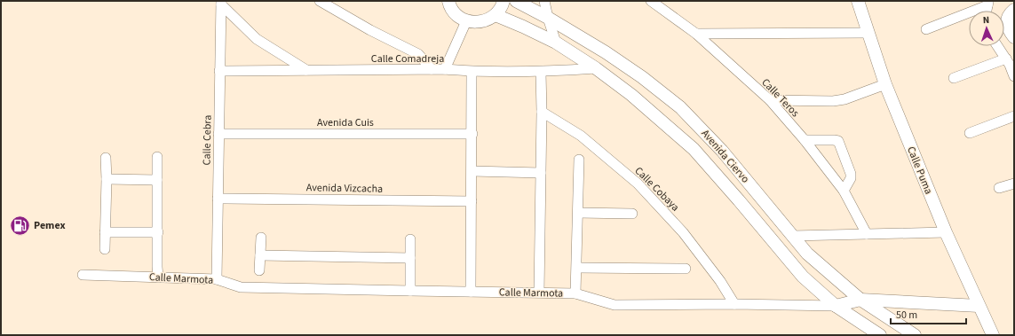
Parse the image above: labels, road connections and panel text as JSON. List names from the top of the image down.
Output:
{
  "streets": {
    "street": [
      "Calle Comadreja",
      "Calle Teros",
      "Avenida Cuis",
      "Calle Cebra",
      "Avenida Ciervo",
      "Calle Puma",
      "Avenida Vizcacha",
      "Calle Cobaya",
      "Calle Marmota"
    ]
  },
  "crossings": [
    ["Calle Comadreja", "Calle Cebra"],
    ["Calle Comadreja", "Avenida Ciervo"],
    ["Avenida Cuis", "Calle Cebra"],
    ["Calle Cebra", "Avenida Vizcacha"],
    ["Calle Cebra", "Calle Marmota"],
    ["Avenida Ciervo", "Calle Marmota"],
    ["Calle Puma", "Calle Marmota"],
    ["Calle Cobaya", "Calle Marmota"]
  ],
  "places": {
    "fuel station": ["Pemex"]
  },
  "scale_bar": "50 m",
  "north": "top"
}
